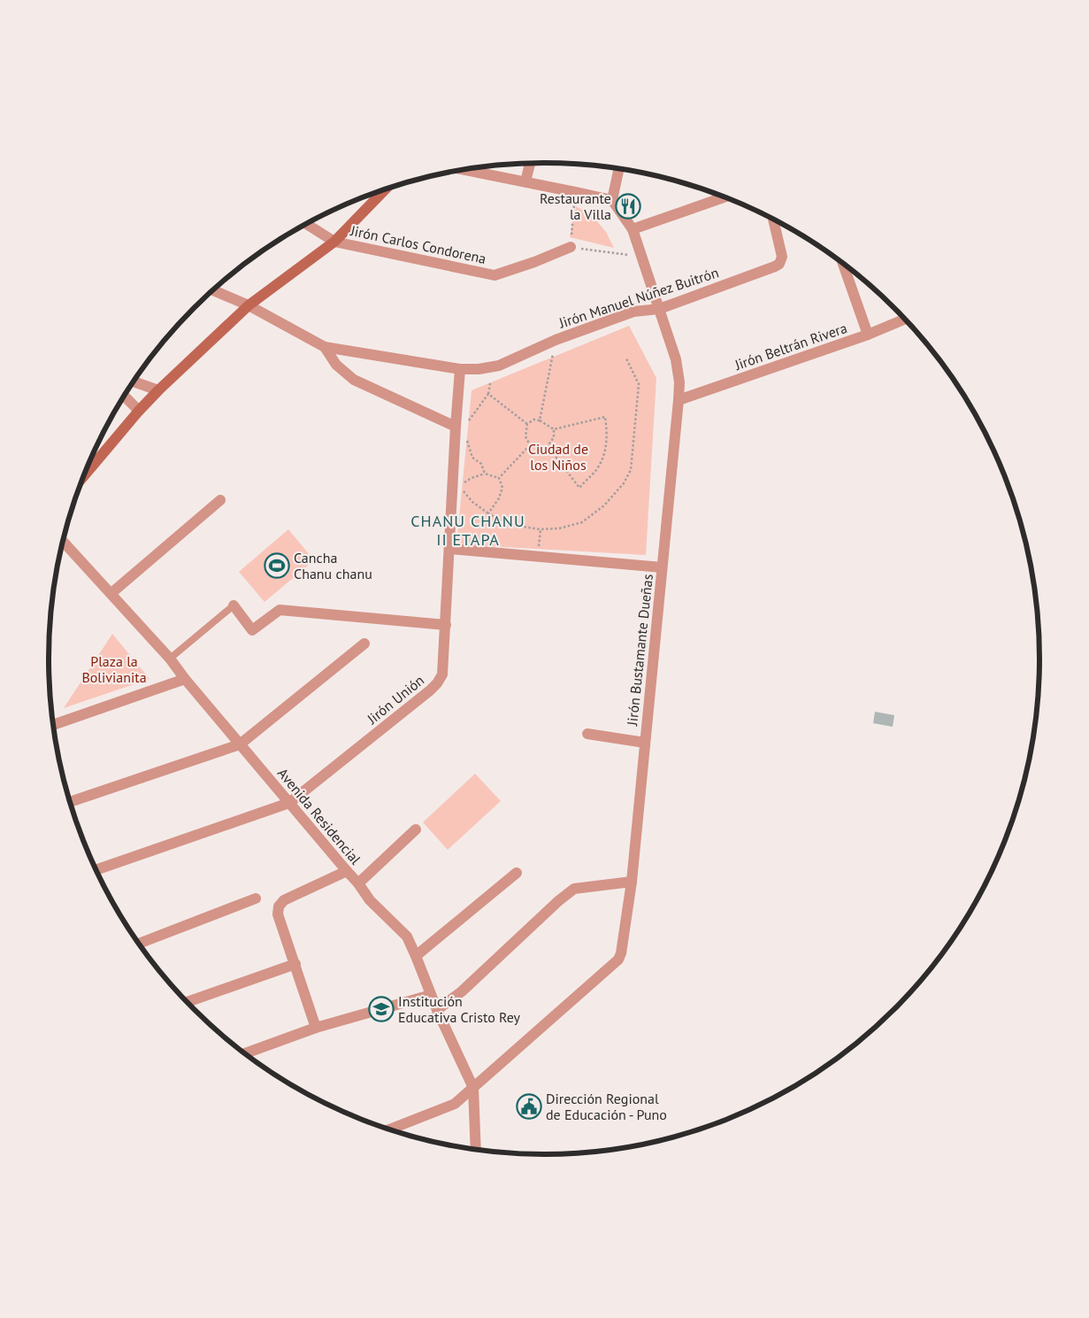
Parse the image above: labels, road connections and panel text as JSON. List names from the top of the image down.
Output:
{
  "streets": {
    "street": [
      "Jirón Carlos Condorena",
      "Jirón Manuel Núñez Buitrón",
      "Jirón Beltrán Rivera",
      "Jirón Bustamante Dueñas",
      "Jirón Unión",
      "Avenida Residencial"
    ]
  },
  "crossings": [
    ["Jirón Manuel Núñez Buitrón", "Jirón Bustamante Dueñas"],
    ["Jirón Manuel Núñez Buitrón", "Jirón Unión"],
    ["Jirón Beltrán Rivera", "Jirón Bustamante Dueñas"],
    ["Jirón Bustamante Dueñas", "Avenida Residencial"],
    ["Jirón Unión", "Avenida Residencial"]
  ],
  "districts": ["CHANU CHANU II ETAPA"],
  "parks": ["Ciudad de los Niños", "Plaza la Bolivianita"],
  "places": {
    "restaurant": ["Restaurante la Villa"],
    "sports": ["Cancha Chanu chanu"],
    "school or university": ["Institución Educativa Cristo Rey"],
    "public building": ["Dirección Regional de Educación - Puno"]
  }
}
